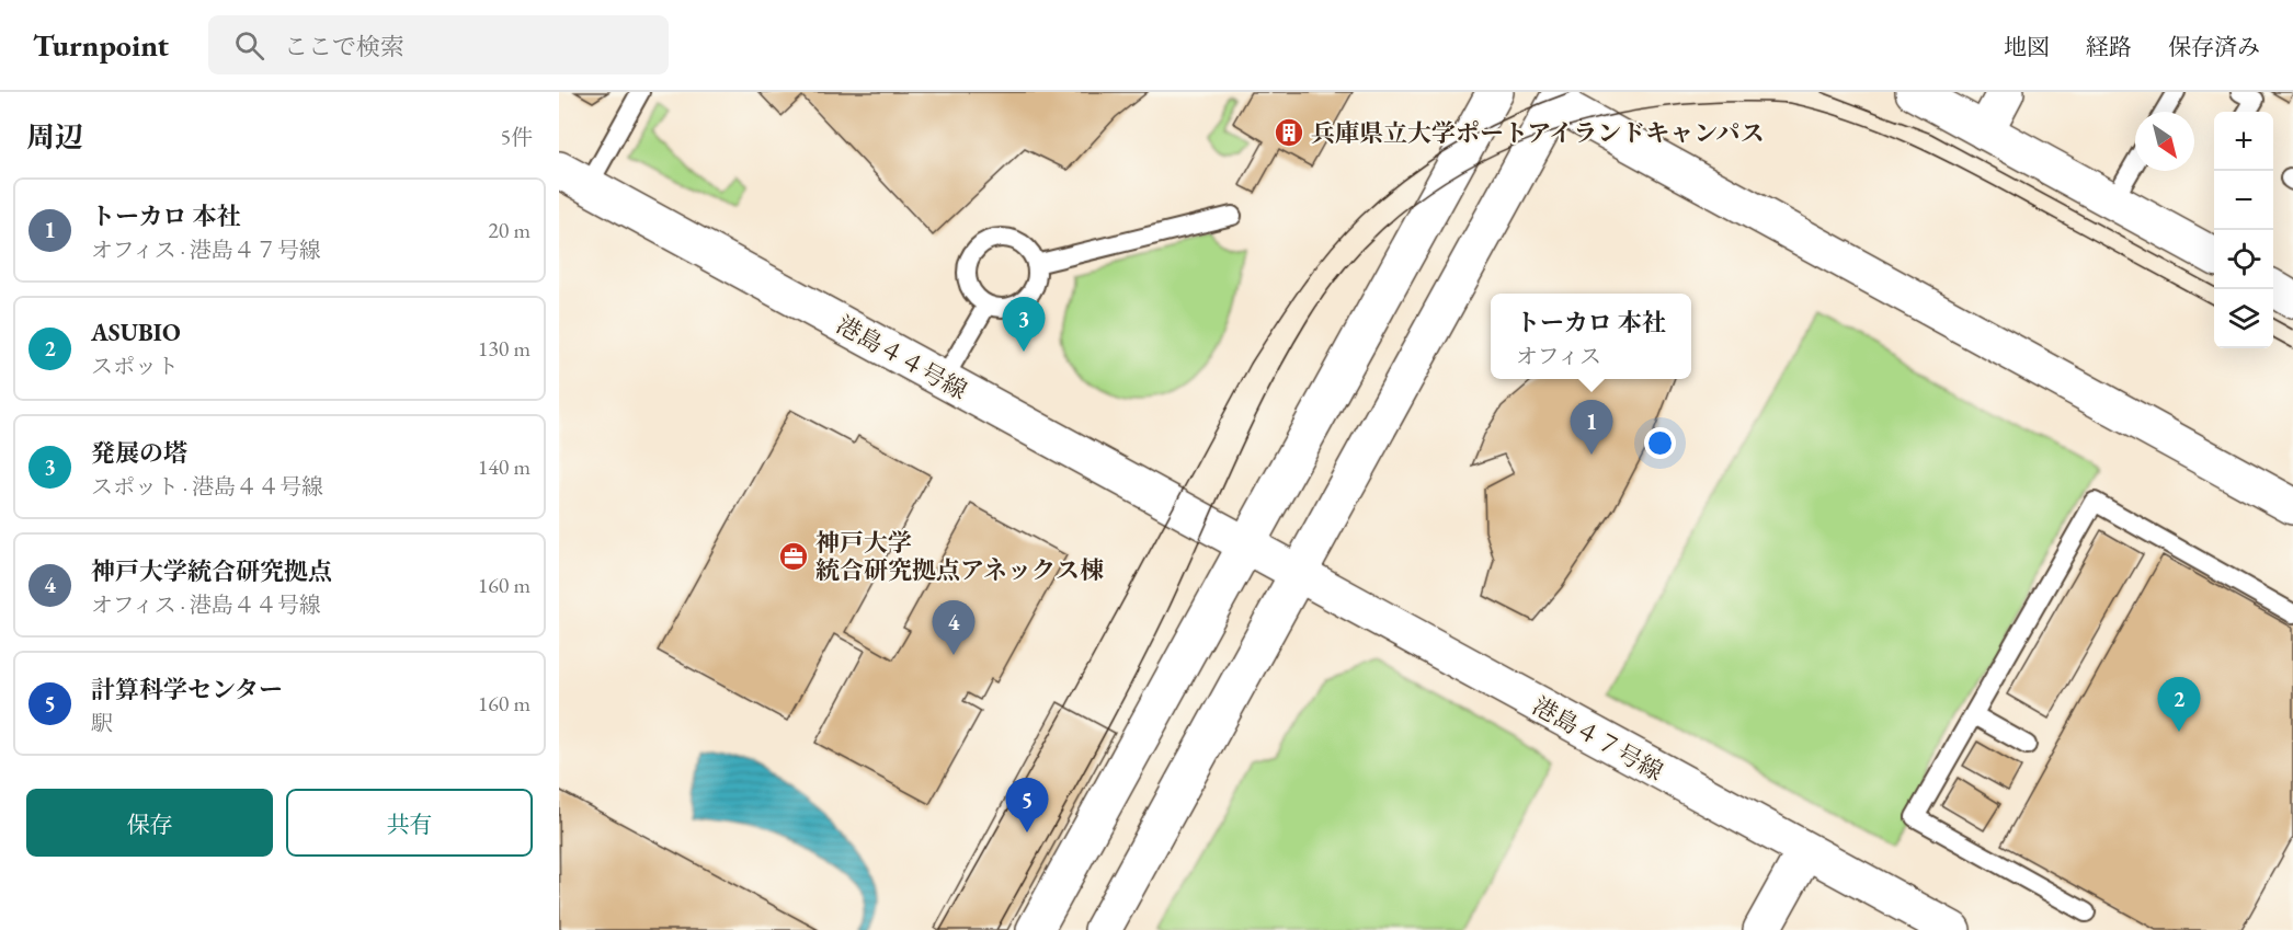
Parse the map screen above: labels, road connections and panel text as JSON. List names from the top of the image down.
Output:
{
  "streets": {
    "street": ["港島４４号線", "港島４７号線"]
  },
  "crossings": [
    ["港島４４号線", "港島４７号線"]
  ],
  "places": {
    "building": ["兵庫県立大学ポートアイランドキャンパス"],
    "office": ["神戸大学 統合研究拠点アネックス棟"]
  },
  "north": "bottom right",
  "page": {
    "header": "Turnpoint",
    "search": "ここで検索",
    "nav": ["地図", "経路", "保存済み"],
    "heading": ["周辺", "5件"],
    "map_buttons": ["+", "−"],
    "list": [
      {
        "mark": "1",
        "name": "トーカロ 本社",
        "note": "オフィス · 港島４７号線",
        "value": "20 m"
      },
      {
        "mark": "2",
        "name": "ASUBIO",
        "note": "スポット",
        "value": "130 m"
      },
      {
        "mark": "3",
        "name": "発展の塔",
        "note": "スポット · 港島４４号線",
        "value": "140 m"
      },
      {
        "mark": "4",
        "name": "神戸大学統合研究拠点",
        "note": "オフィス · 港島４４号線",
        "value": "160 m"
      },
      {
        "mark": "5",
        "name": "計算科学センター",
        "note": "駅",
        "value": "160 m"
      }
    ],
    "popup": ["トーカロ 本社", "オフィス"],
    "pins": [
      "3",
      "1",
      "4",
      "2",
      "5"
    ],
    "buttons": ["保存", "共有"]
  }
}
